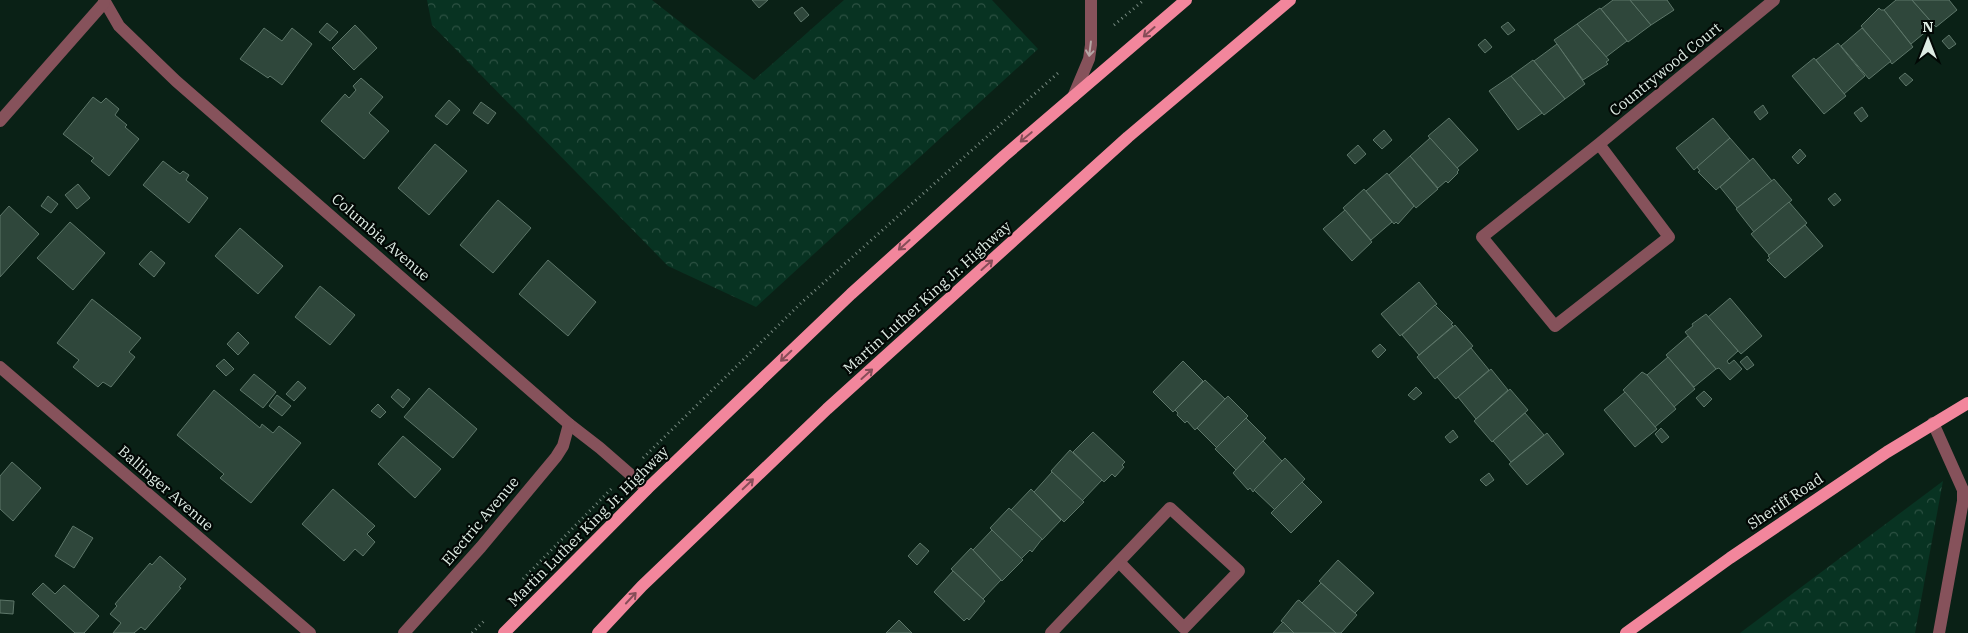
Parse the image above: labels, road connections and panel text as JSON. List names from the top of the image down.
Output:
{
  "streets": {
    "main road": ["Martin Luther King Jr. Highway", "Sheriff Road"],
    "street": [
      "Countrywood Court",
      "Columbia Avenue",
      "Ballinger Avenue",
      "Electric Avenue"
    ]
  },
  "crossings": [
    ["Columbia Avenue", "Martin Luther King Jr. Highway"],
    ["Columbia Avenue", "Electric Avenue"]
  ],
  "north": "top"
}
